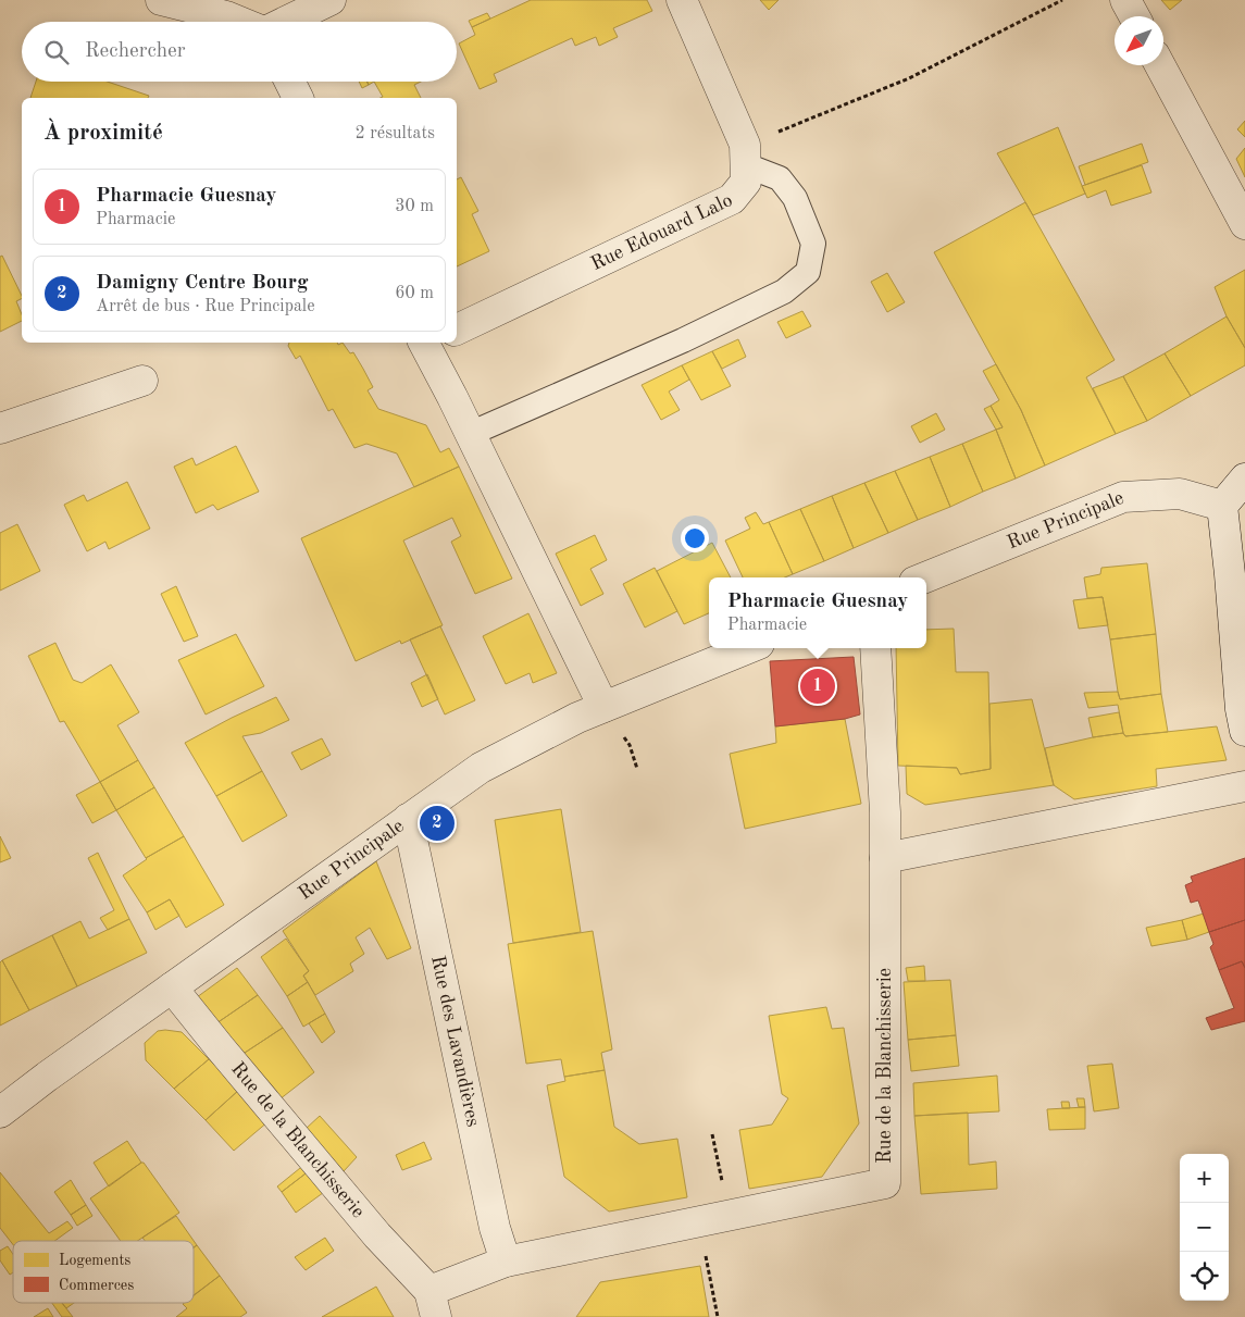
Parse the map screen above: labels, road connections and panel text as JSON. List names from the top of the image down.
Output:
{
  "streets": {
    "street": [
      "Rue Edouard Lalo",
      "Rue Principale",
      "Rue des Lavandières",
      "Rue de la Blanchisserie"
    ]
  },
  "crossings": [
    ["Rue Principale", "Rue des Lavandières"],
    ["Rue Principale", "Rue de la Blanchisserie"],
    ["Rue des Lavandières", "Rue de la Blanchisserie"]
  ],
  "legend": ["Logements", "Commerces"],
  "north": "bottom left",
  "page": {
    "search": "Rechercher",
    "heading": ["À proximité", "2 résultats"],
    "list": [
      {
        "mark": "1",
        "name": "Pharmacie Guesnay",
        "note": "Pharmacie",
        "value": "30 m"
      },
      {
        "mark": "2",
        "name": "Damigny Centre Bourg",
        "note": "Arrêt de bus · Rue Principale",
        "value": "60 m"
      }
    ],
    "popup": ["Pharmacie Guesnay", "Pharmacie"],
    "pins": ["1", "2"],
    "map_buttons": ["+", "−"]
  }
}
